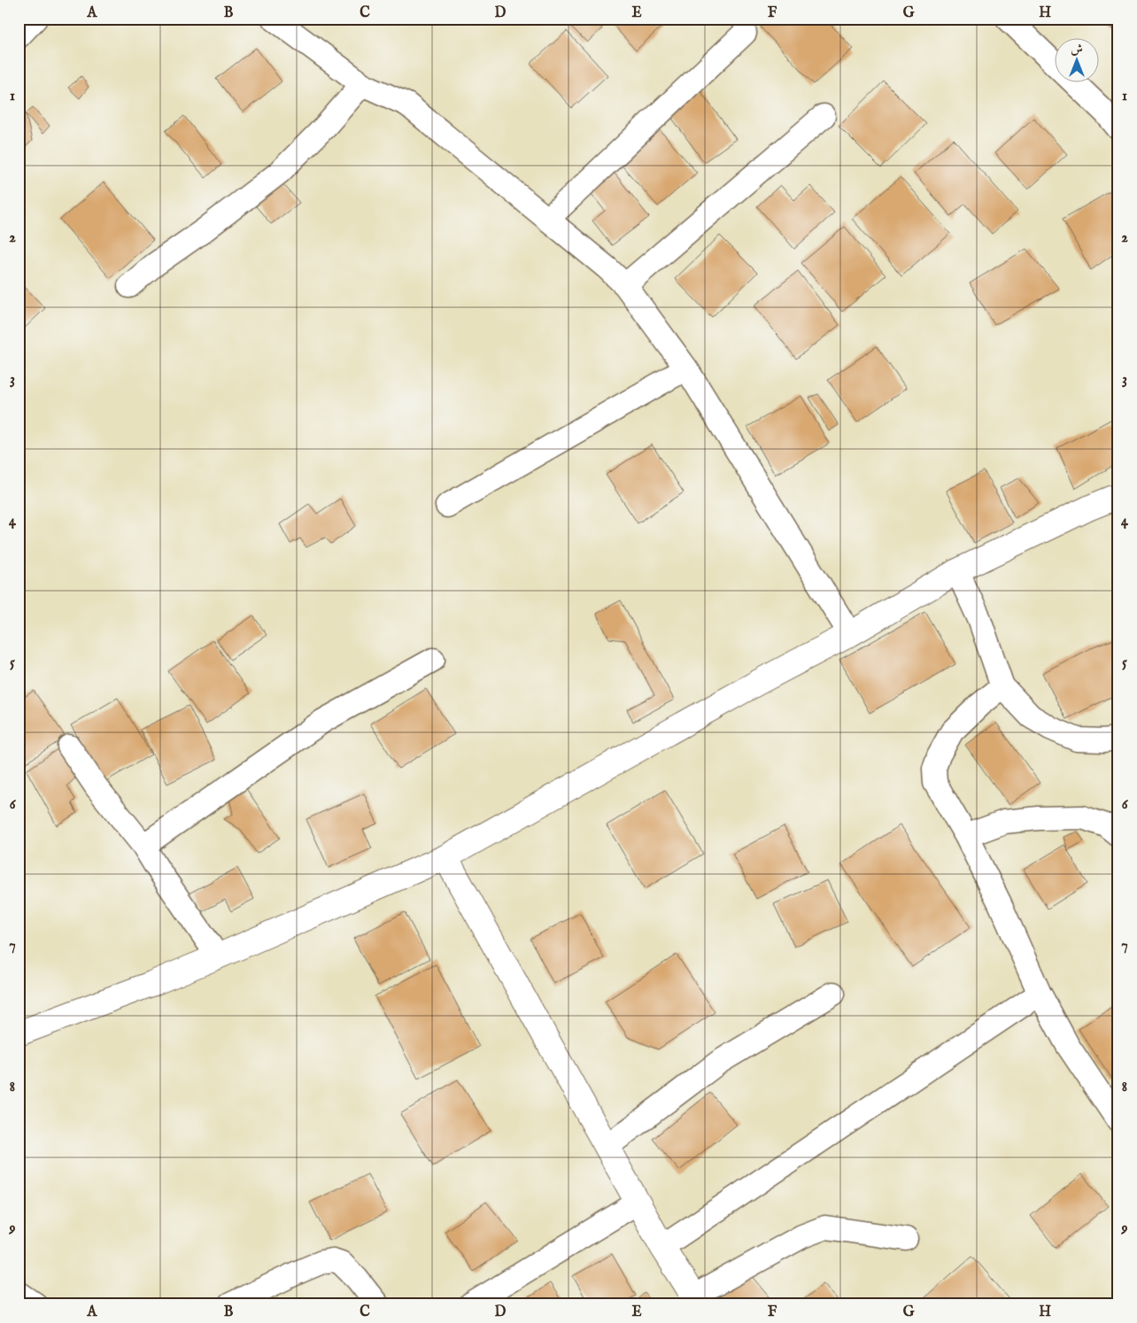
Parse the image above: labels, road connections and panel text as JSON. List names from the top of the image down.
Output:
{
  "north": "top",
  "grid": {
    "columns": [
      "A",
      "B",
      "C",
      "D",
      "E",
      "F",
      "G",
      "H"
    ],
    "rows": [
      "1",
      "2",
      "3",
      "4",
      "5",
      "6",
      "7",
      "8",
      "9"
    ]
  }
}
